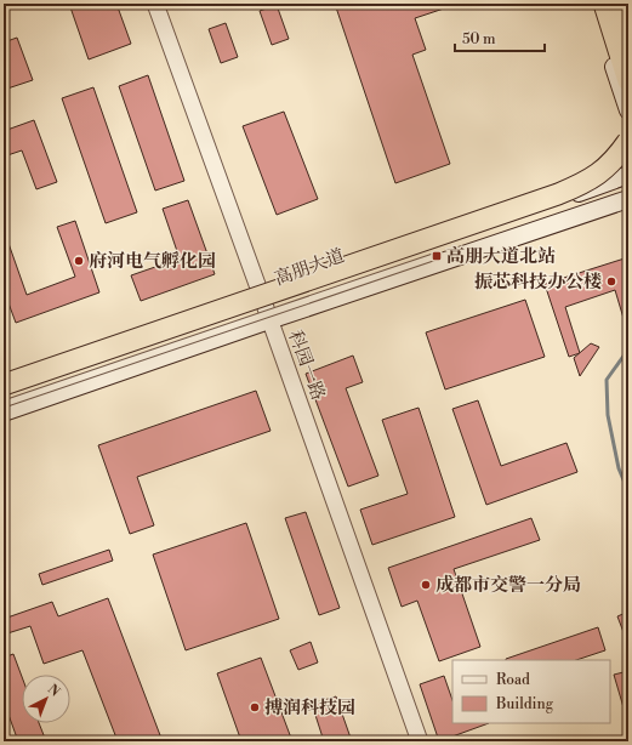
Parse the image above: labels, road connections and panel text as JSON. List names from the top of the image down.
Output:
{
  "streets": {
    "main road": ["高朋大道"],
    "street": ["科园一路"]
  },
  "crossings": [
    ["高朋大道", "科园一路"]
  ],
  "places": {
    "transit": ["高朋大道北站"],
    "other": [
      "府河电气孵化园",
      "振芯科技办公楼",
      "成都市交警一分局",
      "搏润科技园"
    ]
  },
  "legend": ["Road", "Building"],
  "scale_bar": "50 m",
  "north": "top right"
}
